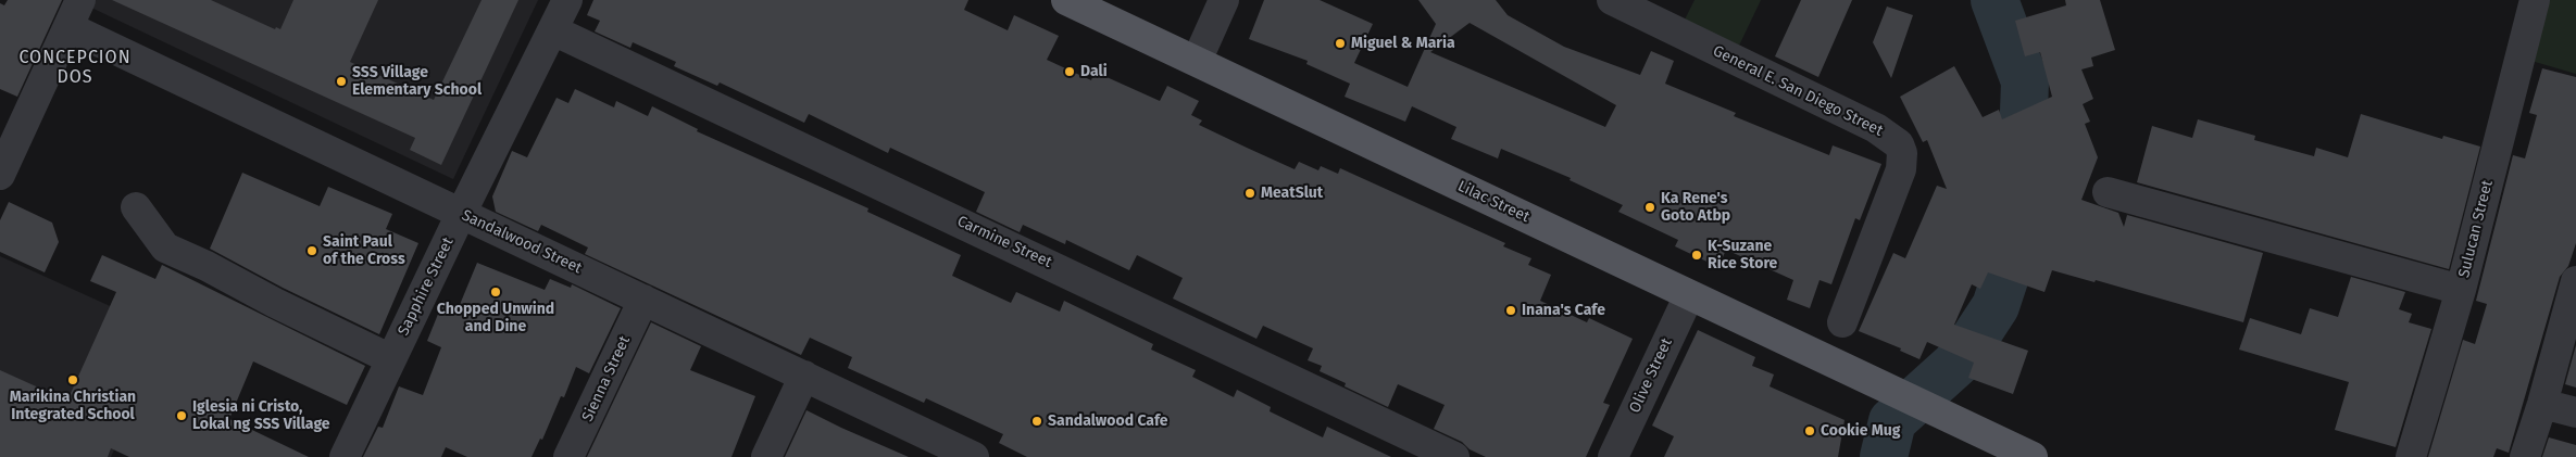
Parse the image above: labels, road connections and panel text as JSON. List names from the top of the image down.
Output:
{
  "streets": {
    "main road": ["Lilac Street"],
    "street": [
      "General E. San Diego Street",
      "Sulucan Street",
      "Sandalwood Street",
      "Carmine Street",
      "Sapphire Street",
      "Olive Street",
      "Sienna Street"
    ]
  },
  "crossings": [
    ["Lilac Street", "Olive Street"],
    ["Sandalwood Street", "Sapphire Street"],
    ["Sandalwood Street", "Sienna Street"],
    ["Carmine Street", "Sapphire Street"]
  ],
  "districts": ["CONCEPCION DOS"],
  "places": [
    "Miguel & Maria",
    "Dali",
    "SSS Village Elementary School",
    "MeatSlut",
    "Ka Rene's Goto Atbp",
    "Saint Paul of the Cross",
    "K-Suzane Rice Store",
    "Chopped Unwind and Dine",
    "Inana's Cafe",
    "Marikina Christian Integrated School",
    "Iglesia ni Cristo, Lokal ng SSS Village",
    "Sandalwood Cafe",
    "Cookie Mug"
  ]
}
